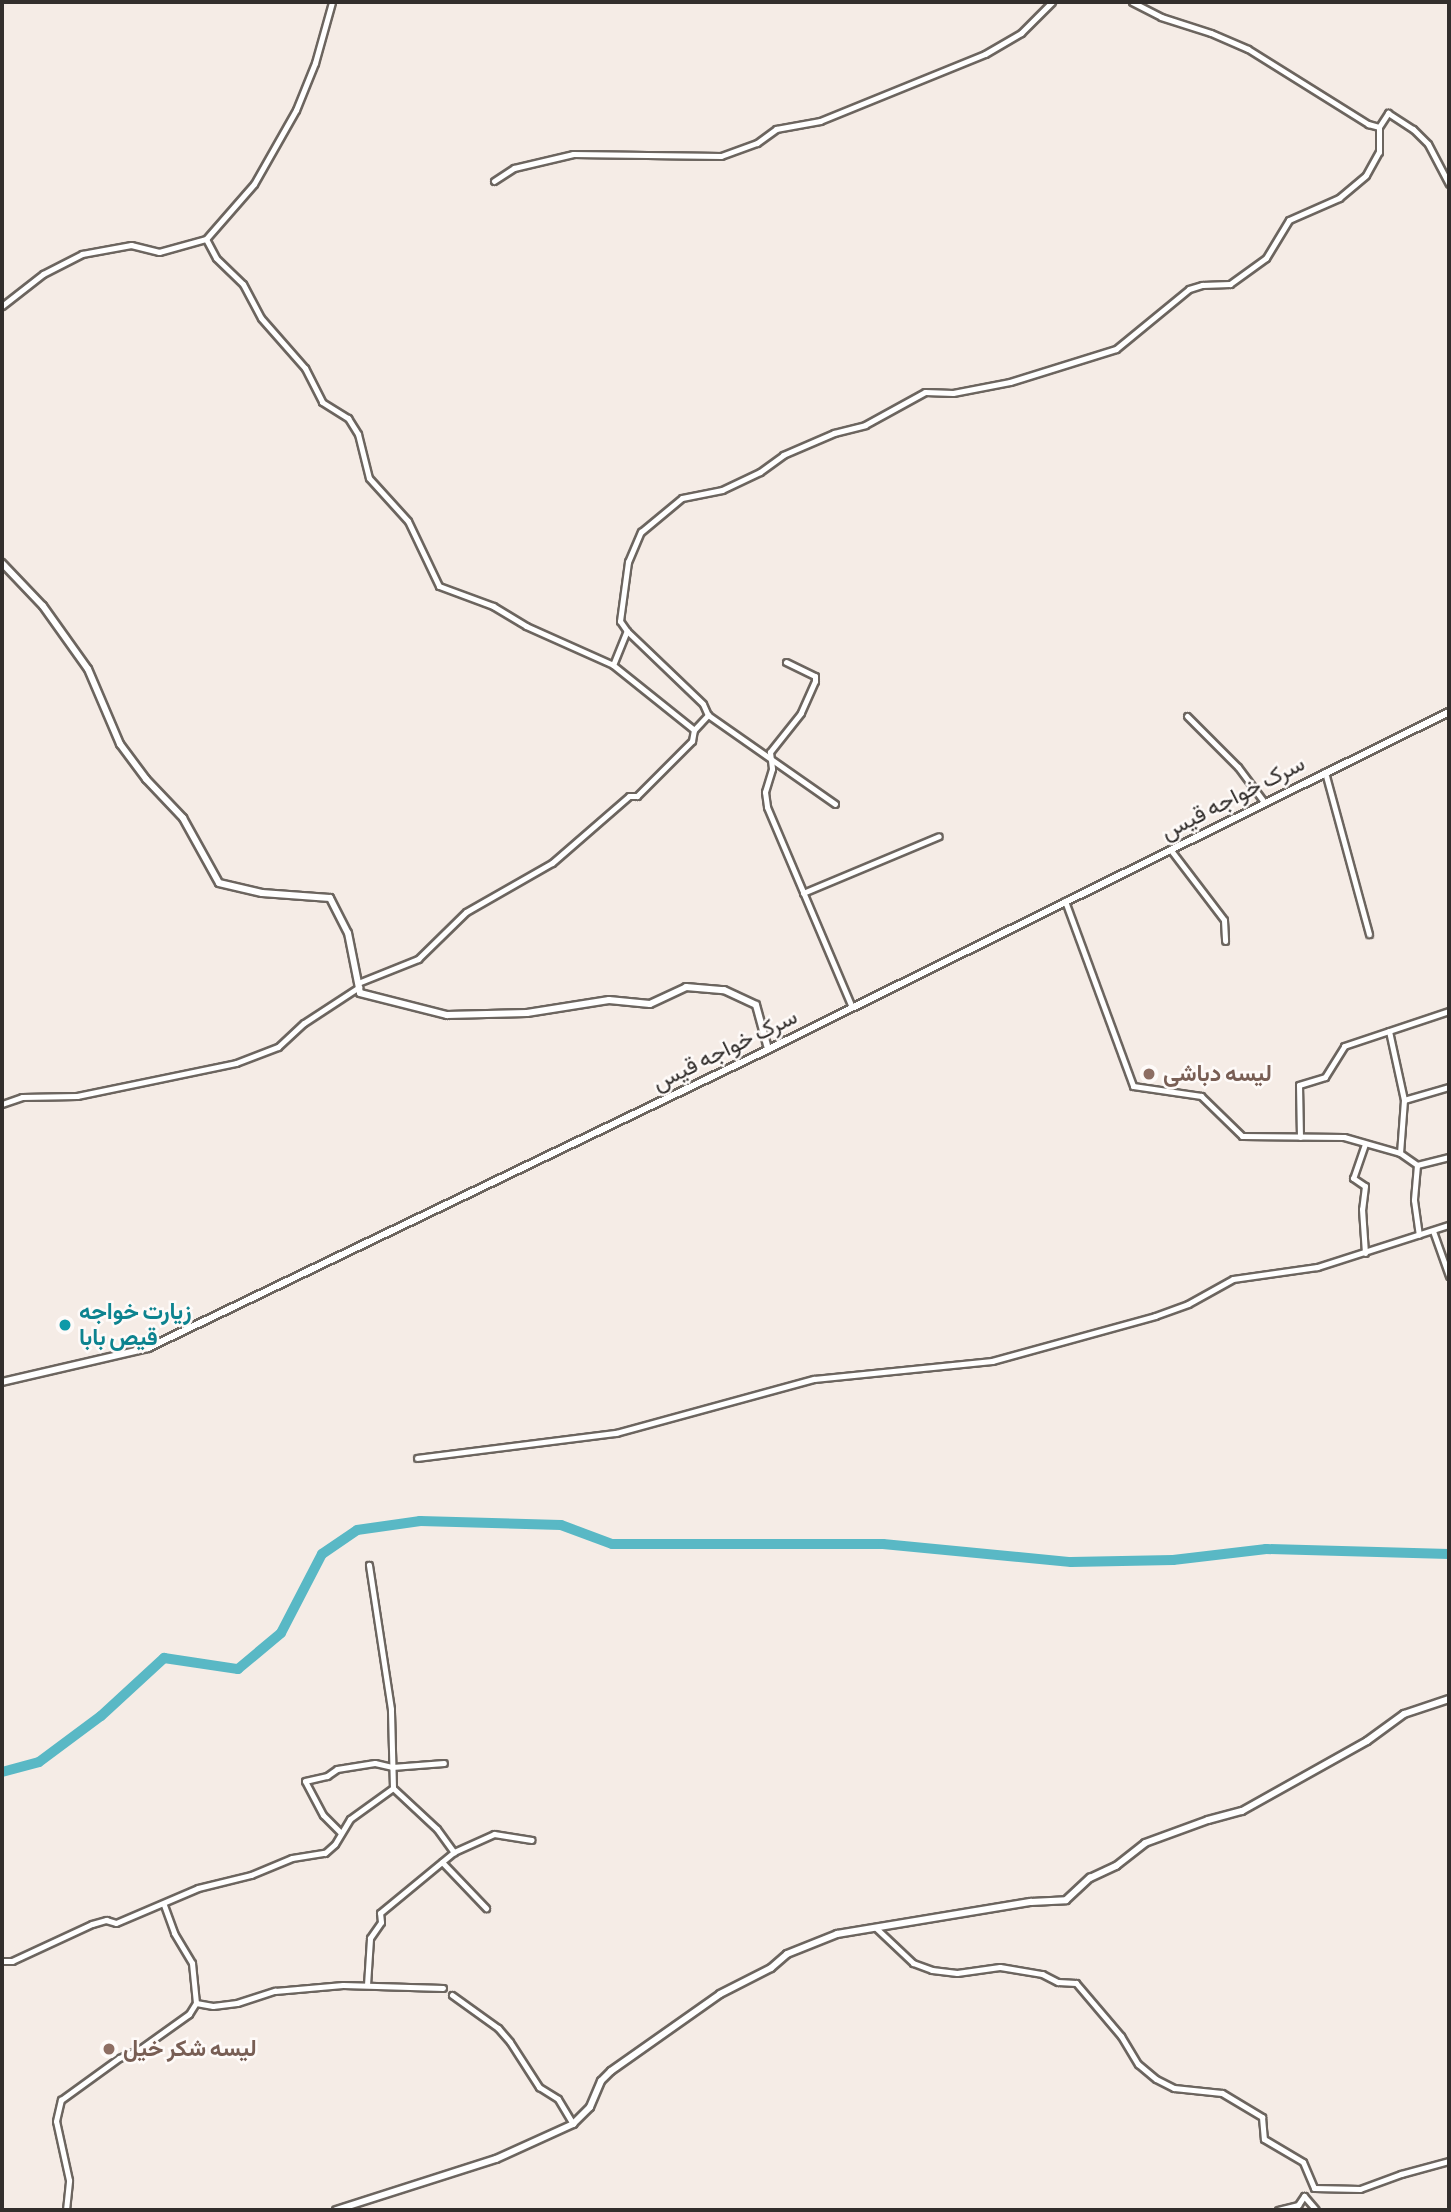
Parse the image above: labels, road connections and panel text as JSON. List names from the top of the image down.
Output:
{
  "streets": {
    "street": ["سرک خواجه قیس"]
  },
  "places": ["لیسه دباشی", "زیارت خواجه قیص بابا", "لیسه شکر خیل"]
}
